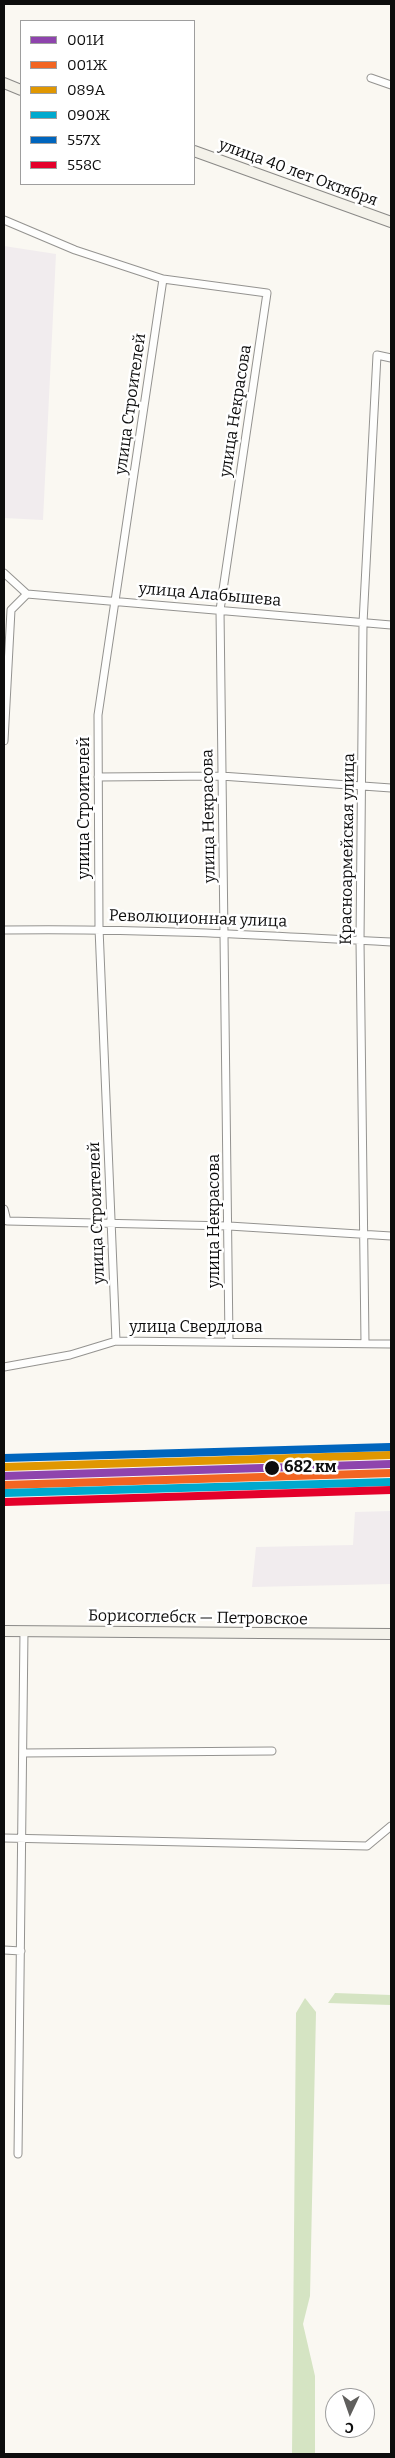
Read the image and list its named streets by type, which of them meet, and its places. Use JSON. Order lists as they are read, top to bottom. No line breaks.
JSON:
{"streets":{"street":["улица 40 лет Октября","улица Строителей","улица Некрасова","улица Алабышева","Красноармейская улица","Революционная улица","улица Свердлова","Борисоглебск — Петровское"]},"crossings":[["улица Строителей","улица Некрасова"],["улица Строителей","улица Алабышева"],["улица Строителей","Революционная улица"],["улица Строителей","улица Свердлова"],["улица Некрасова","улица Алабышева"],["улица Некрасова","Революционная улица"],["улица Некрасова","улица Свердлова"],["улица Алабышева","Красноармейская улица"],["Красноармейская улица","Революционная улица"],["Красноармейская улица","улица Свердлова"]],"places":["682 км"],"lines":["transit line 557Х","transit line 089А","transit line 001И","transit line 001Ж","transit line 090Ж","transit line 558С"],"legend":["001И","001Ж","089А","090Ж","557Х","558С"],"north":"bottom"}
